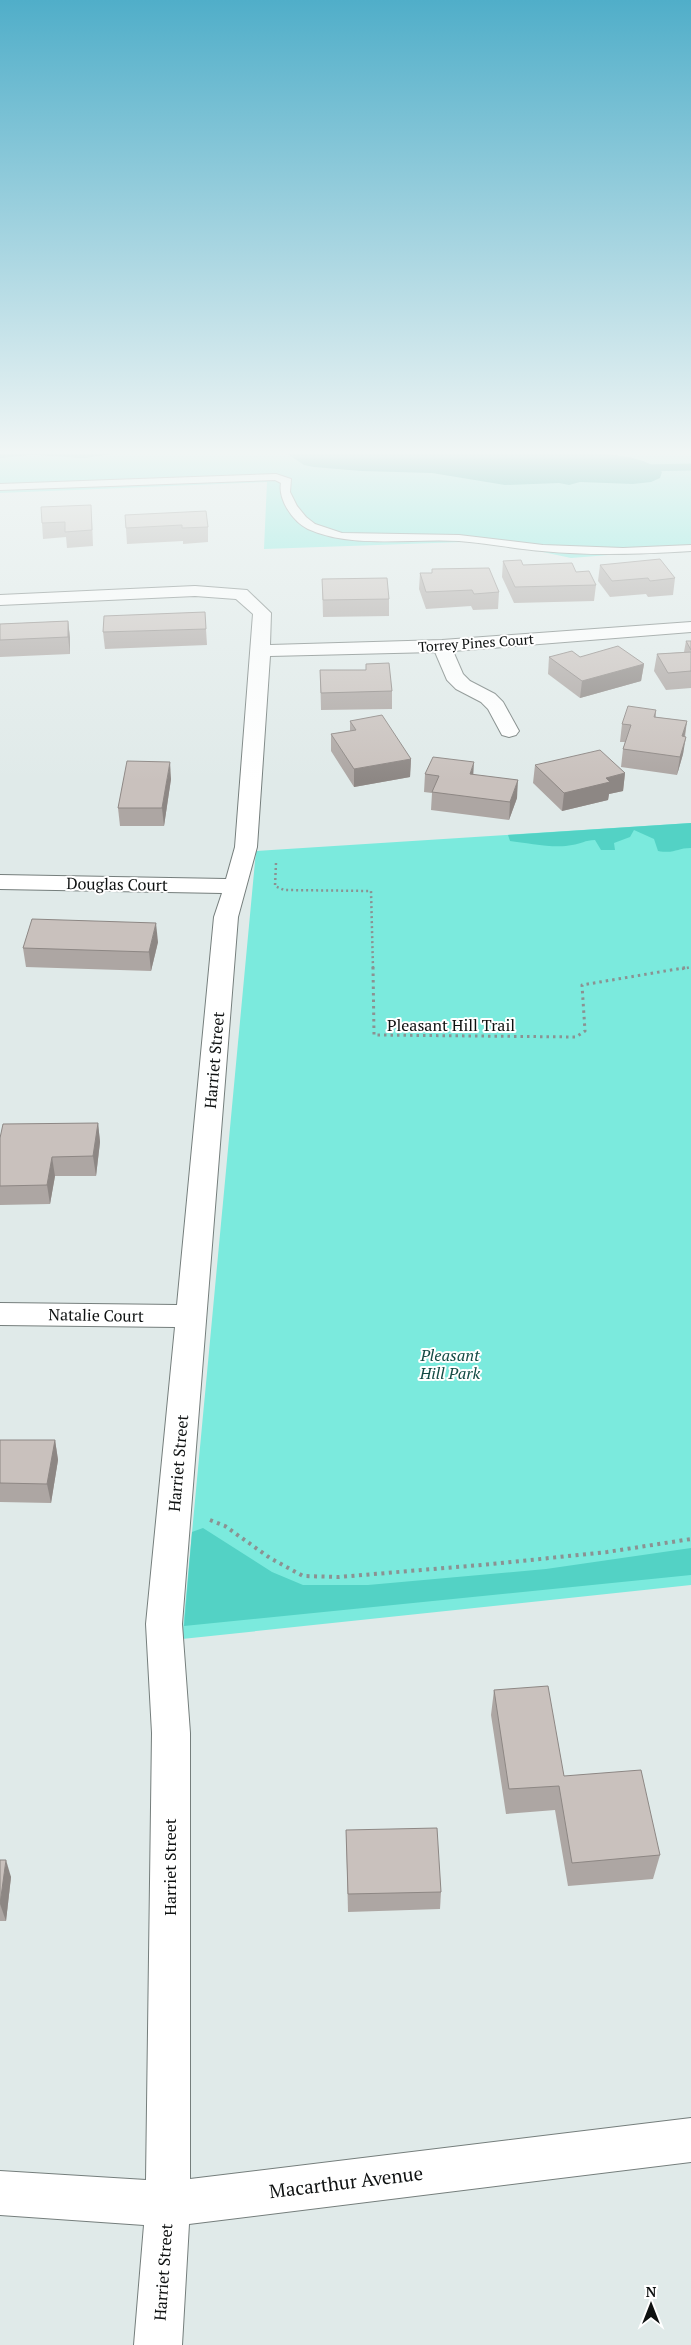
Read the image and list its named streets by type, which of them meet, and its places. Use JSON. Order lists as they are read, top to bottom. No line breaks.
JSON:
{"streets":{"street":["Torrey Pines Court","Douglas Court","Harriet Street","Natalie Court","Macarthur Avenue"],"path":["Pleasant Hill Trail"]},"crossings":[["Torrey Pines Court","Harriet Street"],["Douglas Court","Harriet Street"],["Harriet Street","Natalie Court"],["Harriet Street","Macarthur Avenue"]],"parks":["Pleasant Hill Park"],"north":"top"}
